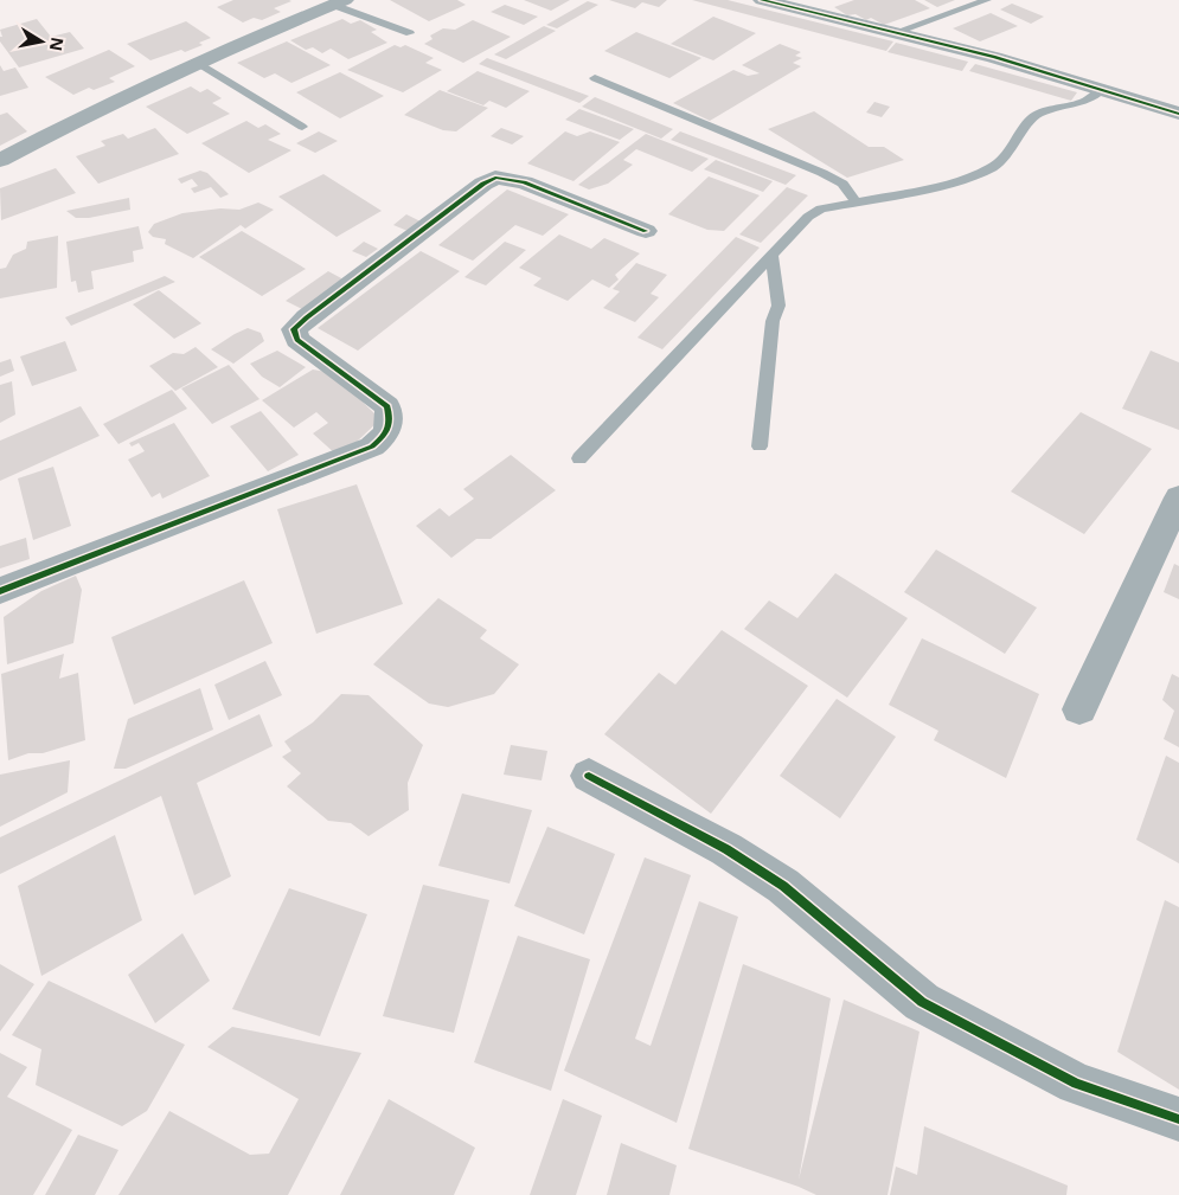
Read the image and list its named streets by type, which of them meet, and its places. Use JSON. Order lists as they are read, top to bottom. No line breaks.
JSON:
{"north":"right"}
